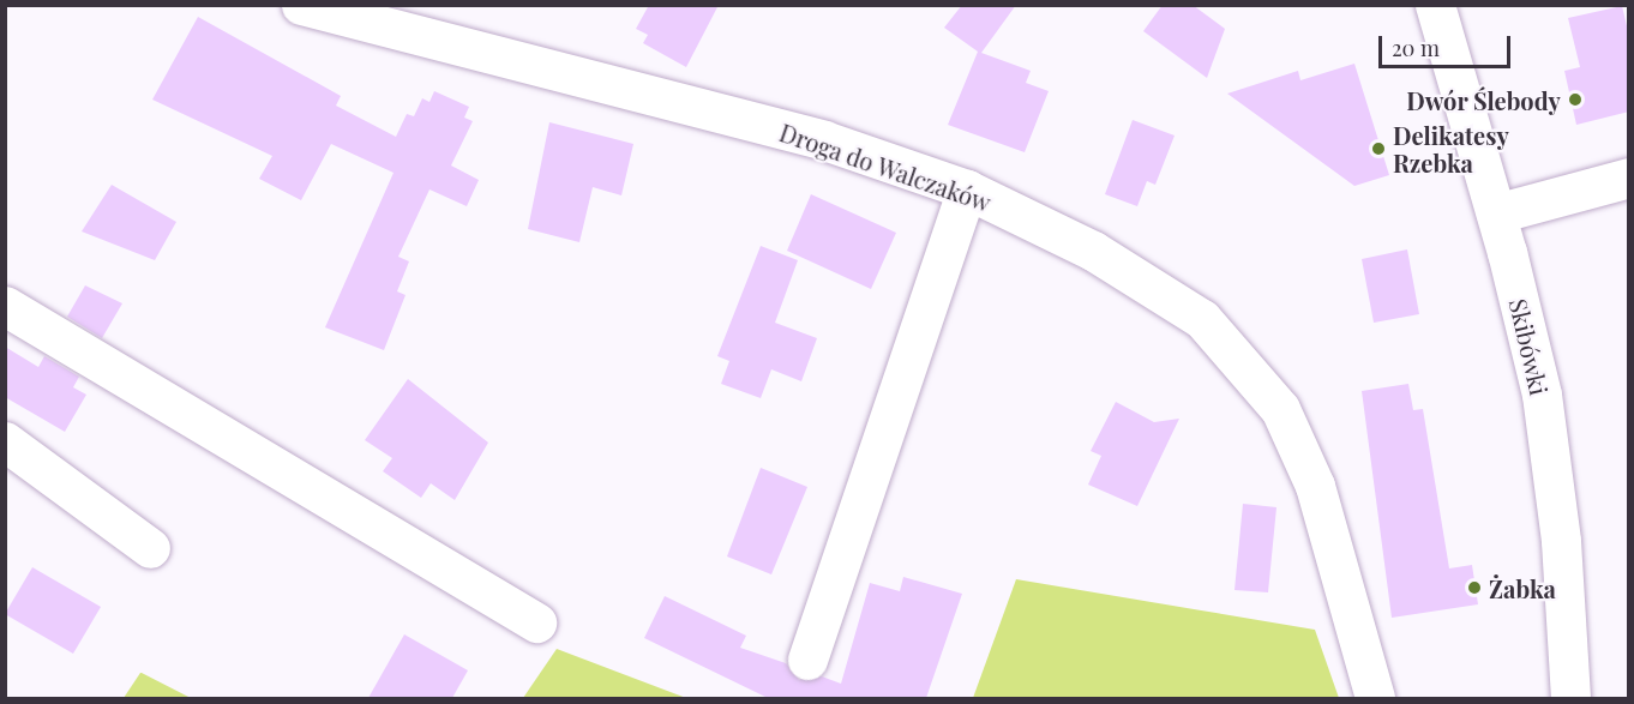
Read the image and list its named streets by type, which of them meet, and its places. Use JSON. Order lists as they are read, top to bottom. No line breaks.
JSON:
{"streets":{"street":["Droga do Walczaków","Skibówki"]},"places":["Dwór Ślebody","Delikatesy Rzebka","Żabka"],"scale_bar":"20 m"}
